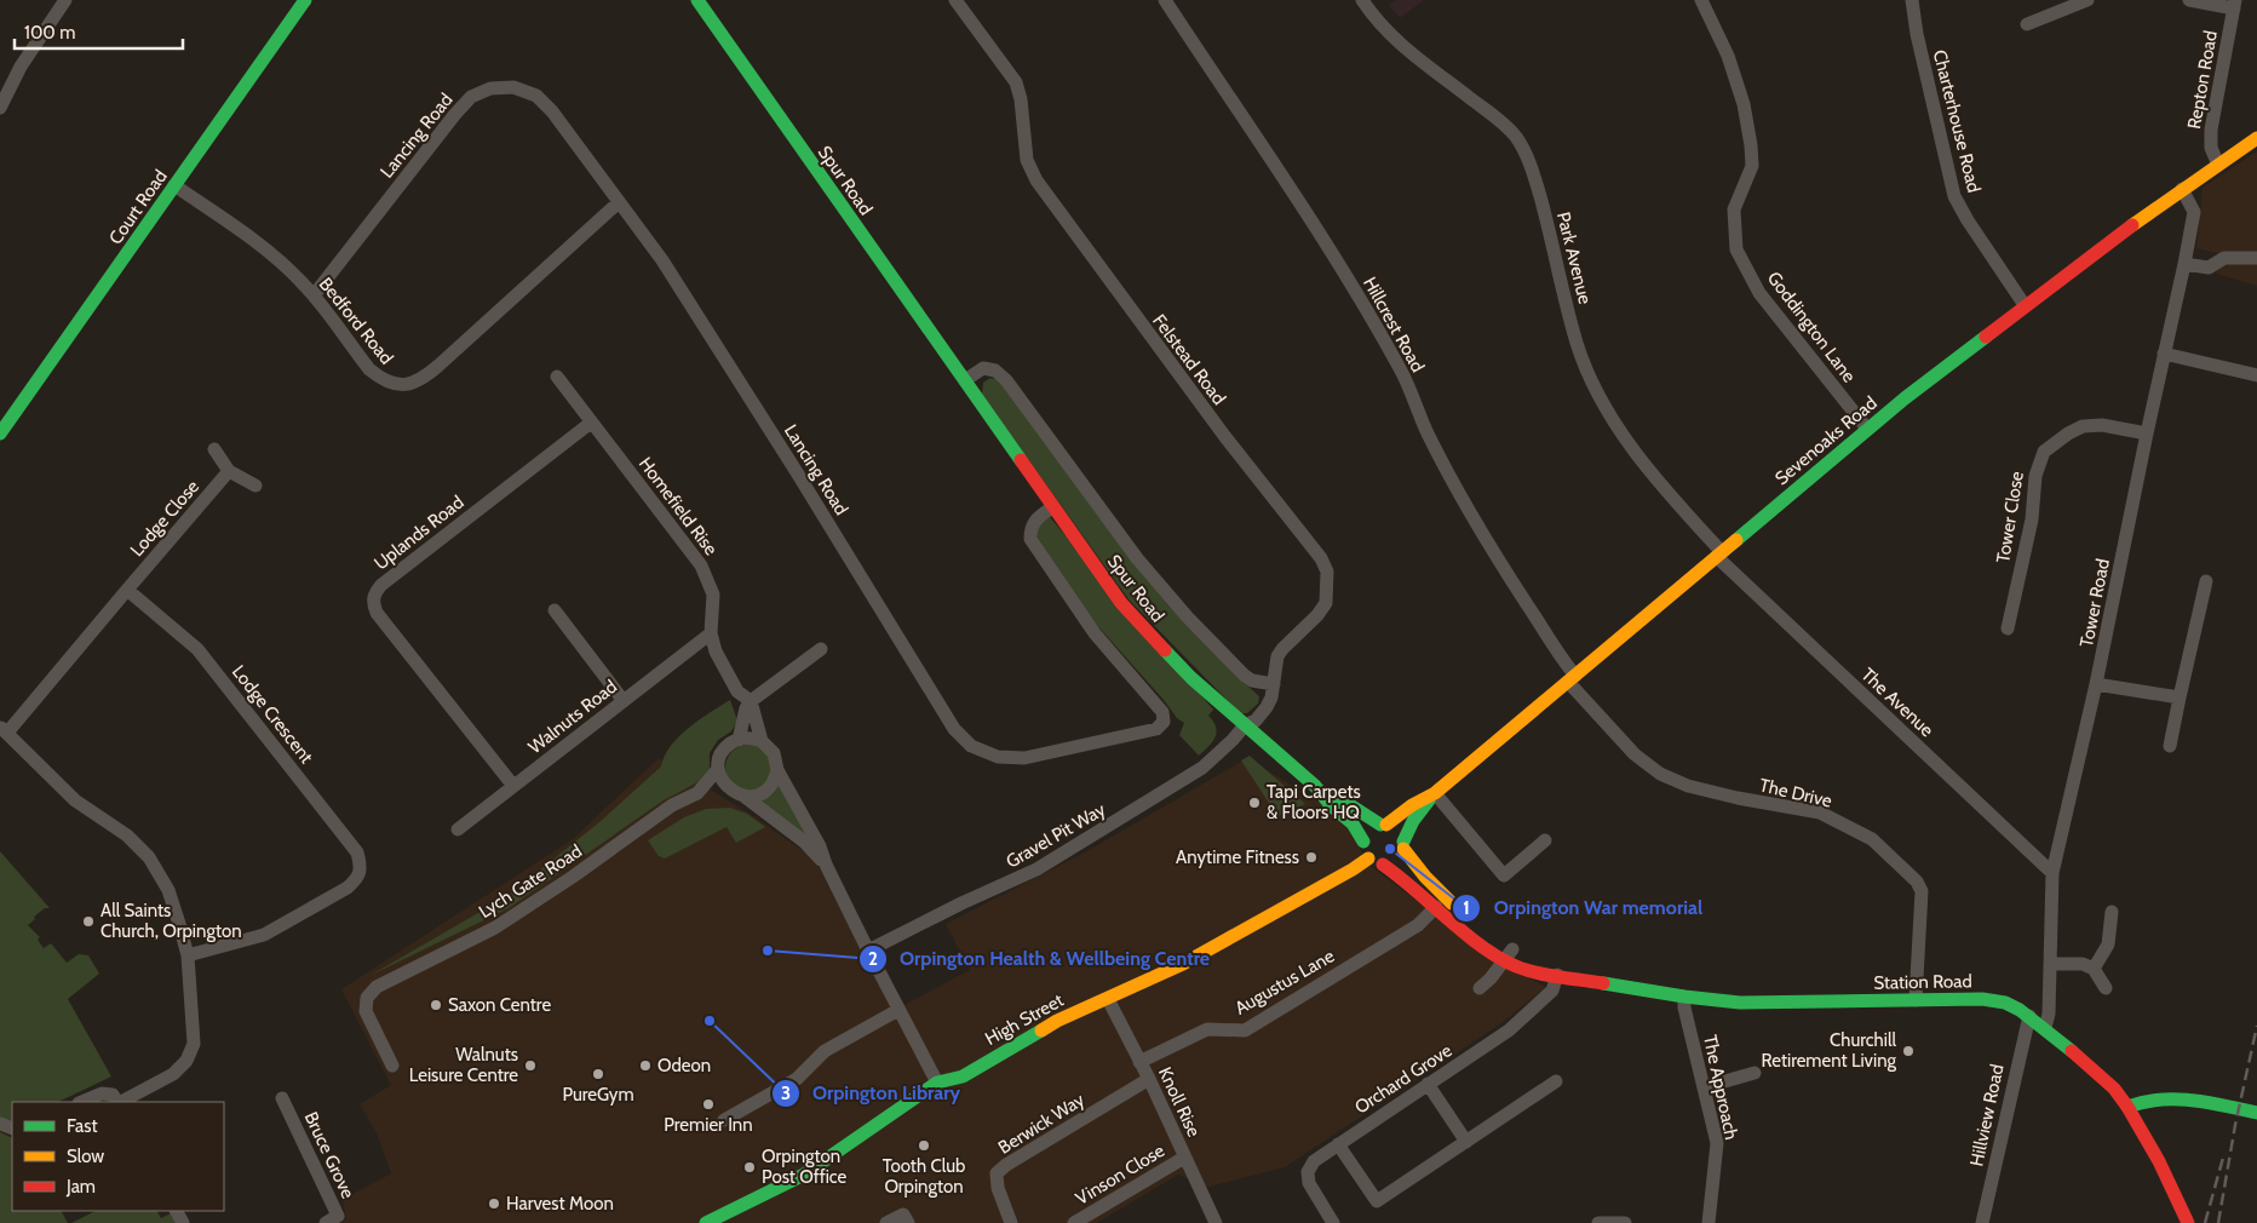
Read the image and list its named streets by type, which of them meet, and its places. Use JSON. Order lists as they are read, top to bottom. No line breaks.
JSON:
{"streets":{"main road":["Spur Road","Court Road","Sevenoaks Road","Station Road","High Street"],"street":["Repton Road","Charterhouse Road","Lancing Road","Park Avenue","Bedford Road","Hillcrest Road","Goddington Lane","Felstead Road","Homefield Rise","Tower Close","Lodge Close","Uplands Road","Tower Road","The Avenue","Lodge Crescent","Walnuts Road","The Drive","Gravel Pit Way","Lych Gate Road","Augustus Lane","Orchard Grove","The Approach","Knoll Rise","Hillview Road","Berwick Way","Bruce Grove","Vinson Close"]},"crossings":[["Repton Road","Sevenoaks Road"],["Charterhouse Road","Sevenoaks Road"],["Lancing Road","Spur Road"],["Lancing Road","Bedford Road"],["Spur Road","Felstead Road"],["Spur Road","Sevenoaks Road"],["Spur Road","Gravel Pit Way"],["Spur Road","Station Road"],["Spur Road","High Street"],["Court Road","Bedford Road"],["Park Avenue","Sevenoaks Road"],["Park Avenue","The Avenue"],["Hillcrest Road","Sevenoaks Road"],["Hillcrest Road","The Drive"],["Goddington Lane","Sevenoaks Road"],["Felstead Road","Gravel Pit Way"],["Sevenoaks Road","Tower Road"],["Sevenoaks Road","The Avenue"],["Sevenoaks Road","The Drive"],["Sevenoaks Road","Station Road"],["Sevenoaks Road","High Street"],["Homefield Rise","Uplands Road"],["Homefield Rise","Walnuts Road"],["Homefield Rise","Gravel Pit Way"],["Homefield Rise","Lych Gate Road"],["Homefield Rise","High Street"],["Tower Close","Tower Road"],["Lodge Close","Lodge Crescent"],["Uplands Road","Walnuts Road"],["Tower Road","The Avenue"],["Tower Road","Station Road"],["The Drive","Station Road"],["Augustus Lane","Station Road"],["Augustus Lane","Knoll Rise"],["Station Road","High Street"],["Station Road","Orchard Grove"],["Station Road","The Approach"],["Station Road","Hillview Road"],["High Street","Knoll Rise"],["Knoll Rise","Berwick Way"],["Knoll Rise","Vinson Close"]],"places":["Tapi Carpets & Floors HQ","Orpington War memorial","Anytime Fitness","All Saints Church, Orpington","Orpington Health & Wellbeing Centre","Saxon Centre","Orpington Library","Churchill Retirement Living","Walnuts Leisure Centre","Odeon","PureGym","Premier Inn","Tooth Club Orpington","Orpington Post Office","Harvest Moon"],"legend":["Fast","Slow","Jam"],"scale_bar":"100 m"}
